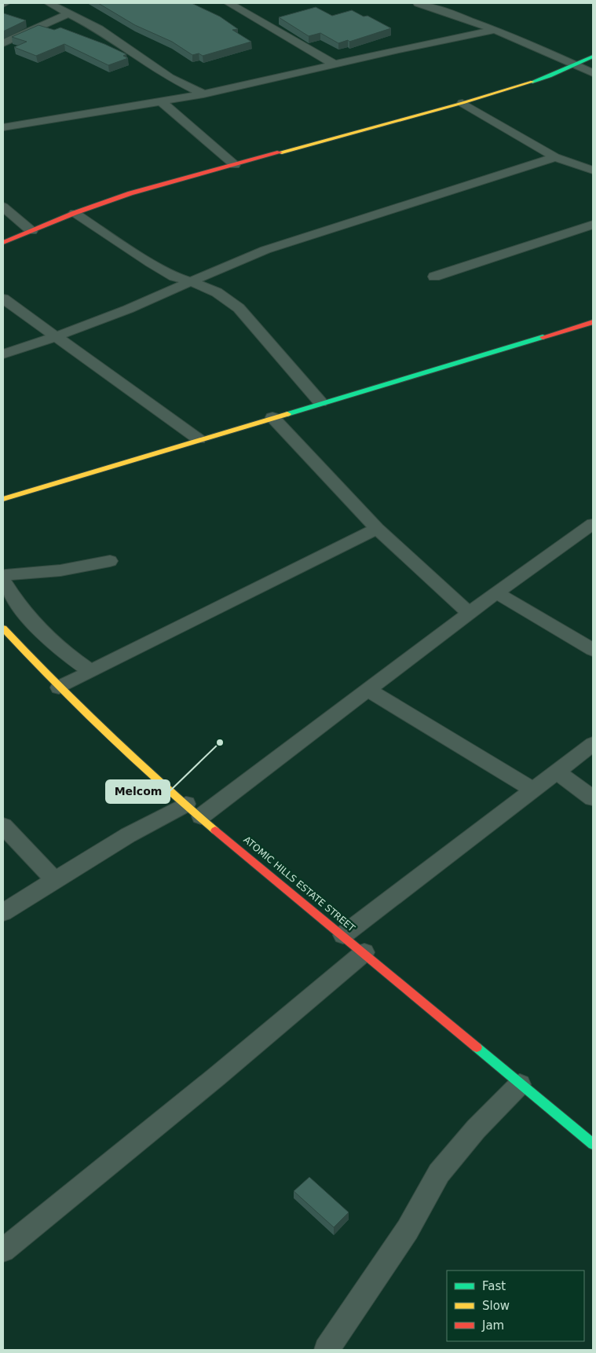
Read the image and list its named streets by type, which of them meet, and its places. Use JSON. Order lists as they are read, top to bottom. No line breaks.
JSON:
{"streets":{"street":["ATOMIC HILLS ESTATE STREET"]},"places":["Melcom"],"legend":["Fast","Slow","Jam"]}
